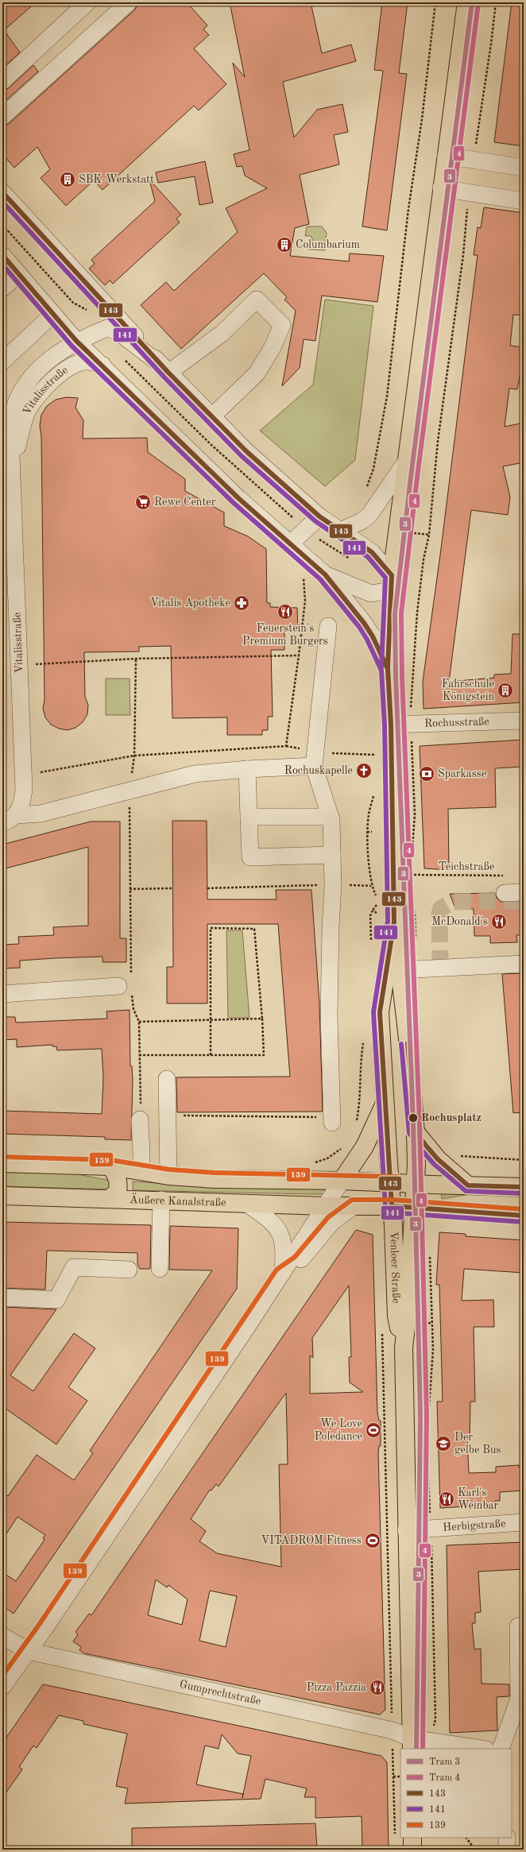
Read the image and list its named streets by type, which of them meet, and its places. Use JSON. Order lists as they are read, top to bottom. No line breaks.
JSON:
{"streets":{"main road":["Äußere Kanalstraße","Venloer Straße"],"street":["Vitalisstraße","Rochusstraße","Herbigstraße","Gumprechtstraße"],"path":["Teichstraße"]},"crossings":[["Rochusstraße","Venloer Straße"],["Äußere Kanalstraße","Venloer Straße"],["Venloer Straße","Herbigstraße"],["Venloer Straße","Gumprechtstraße"]],"places":{"building":["SBK-Werkstatt","Columbarium","Fahrschule Königstein"],"supermarket":["Rewe Center"],"pharmacy":["Vitalis Apotheke"],"restaurant":["Feuerstein's Premium Burgers","McDonald's","Karl's Weinbar","Pizza Pazzia"],"church":["Rochuskapelle"],"bank":["Sparkasse"],"other":["Rochusplatz"],"sports":["We Love Poledance","VITADROM Fitness"],"school or university":["Der gelbe Bus"]},"lines":["tram line 3","tram line 4","transit line 143","transit line 141","transit line 139"],"legend":["Tram 3","Tram 4","143","141","139"]}
